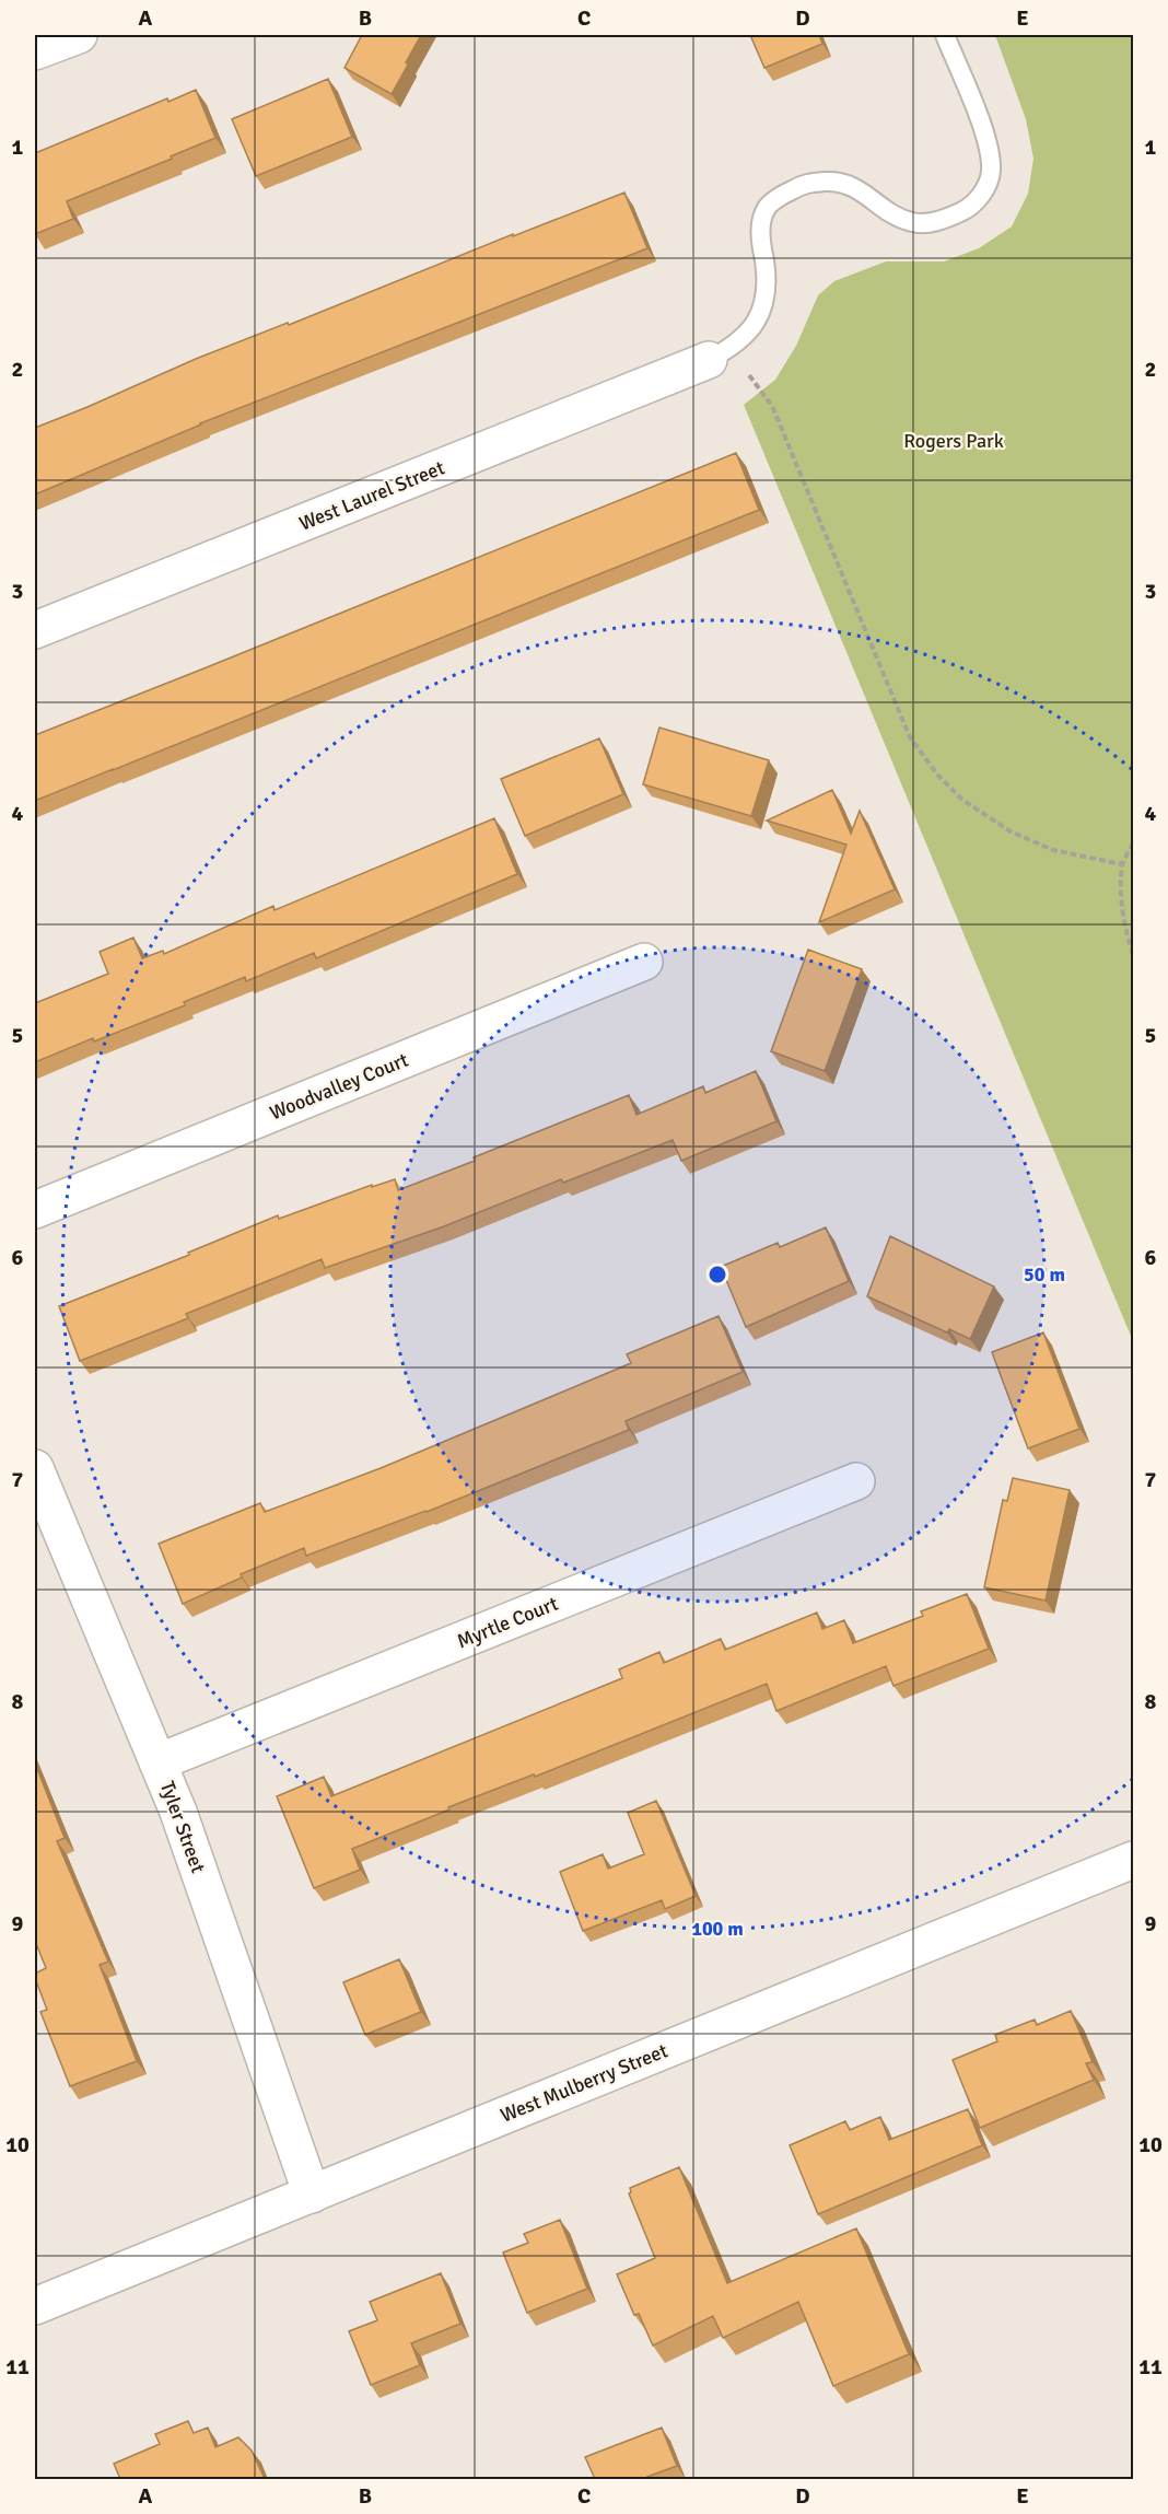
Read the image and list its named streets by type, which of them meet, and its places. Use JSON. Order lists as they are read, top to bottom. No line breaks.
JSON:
{"streets":{"street":["West Laurel Street","Woodvalley Court","Myrtle Court","Tyler Street","West Mulberry Street"]},"crossings":[["Myrtle Court","Tyler Street"],["Tyler Street","West Mulberry Street"]],"parks":["Rogers Park"],"grid":{"columns":["A","B","C","D","E"],"rows":["1","2","3","4","5","6","7","8","9","10","11"]},"rings":["50 m","100 m"]}
